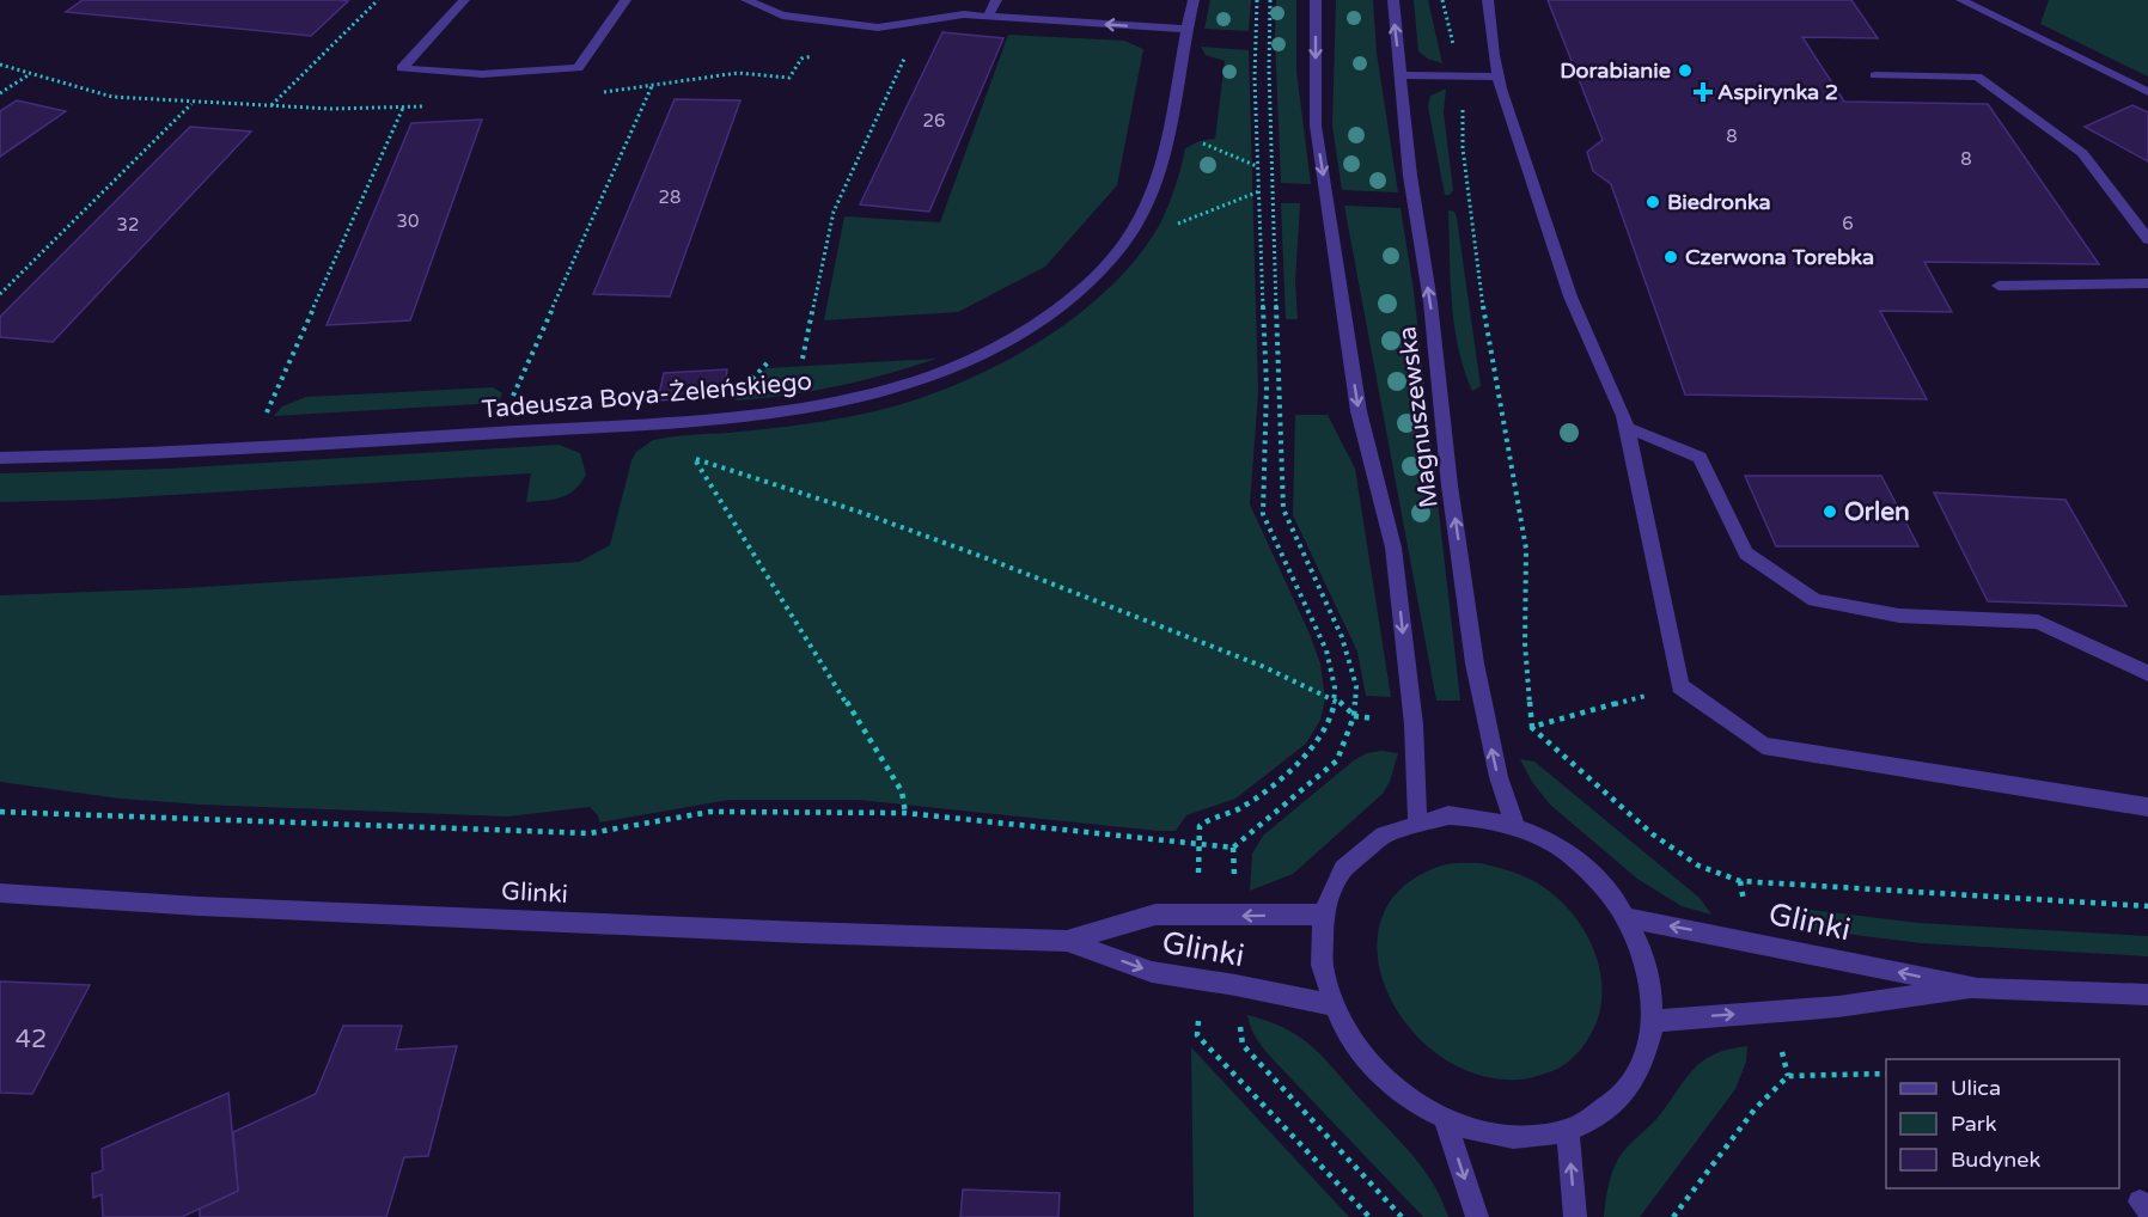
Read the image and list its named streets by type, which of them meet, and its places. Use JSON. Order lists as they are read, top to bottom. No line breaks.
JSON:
{"streets":{"street":["Tadeusza Boya-Żeleńskiego","Magnuszewska","Glinki"]},"places":{"other":["Dorabianie","Biedronka","Czerwona Torebka","Orlen"],"health":["Aspirynka 2"]},"house_numbers":["26","8","8","28","30","6","32","42"],"legend":["Ulica","Park","Budynek"]}
